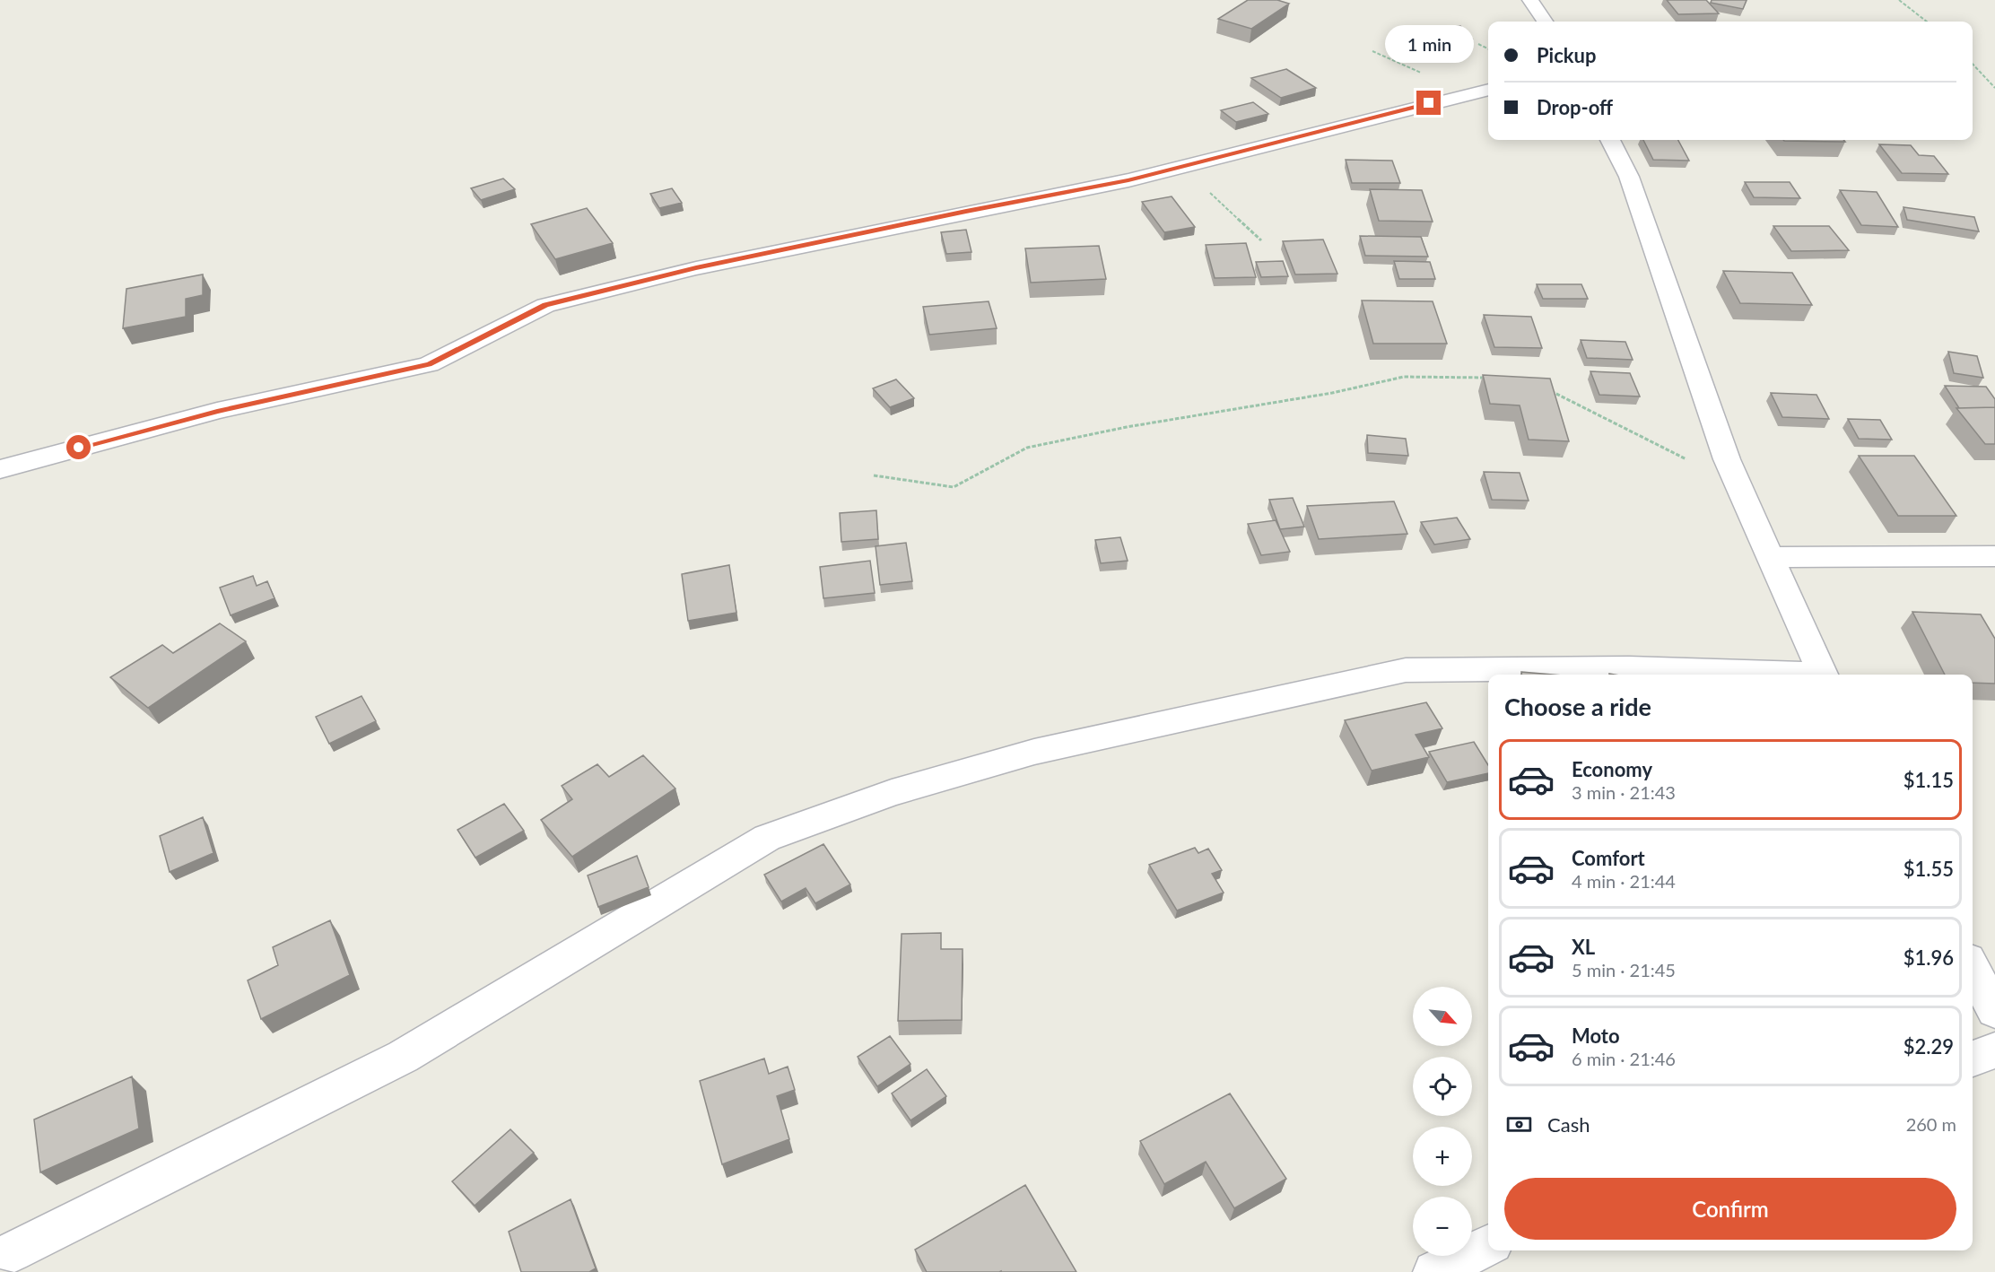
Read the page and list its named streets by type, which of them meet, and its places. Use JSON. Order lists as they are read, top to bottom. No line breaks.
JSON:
{"north":"bottom right","page":{"banner":["Pickup","Drop-off"],"bubble":"1 min","heading":"Choose a ride","list":[{"name":"Economy","note":"3 min · 21:43","value":"$1.15"},{"name":"Comfort","note":"4 min · 21:44","value":"$1.55"},{"name":"XL","note":"5 min · 21:45","value":"$1.96"},{"name":"Moto","note":"6 min · 21:46","value":"$2.29"}],"map_buttons":["+","−"],"pay":["Cash","260 m"],"buttons":"Confirm"}}
